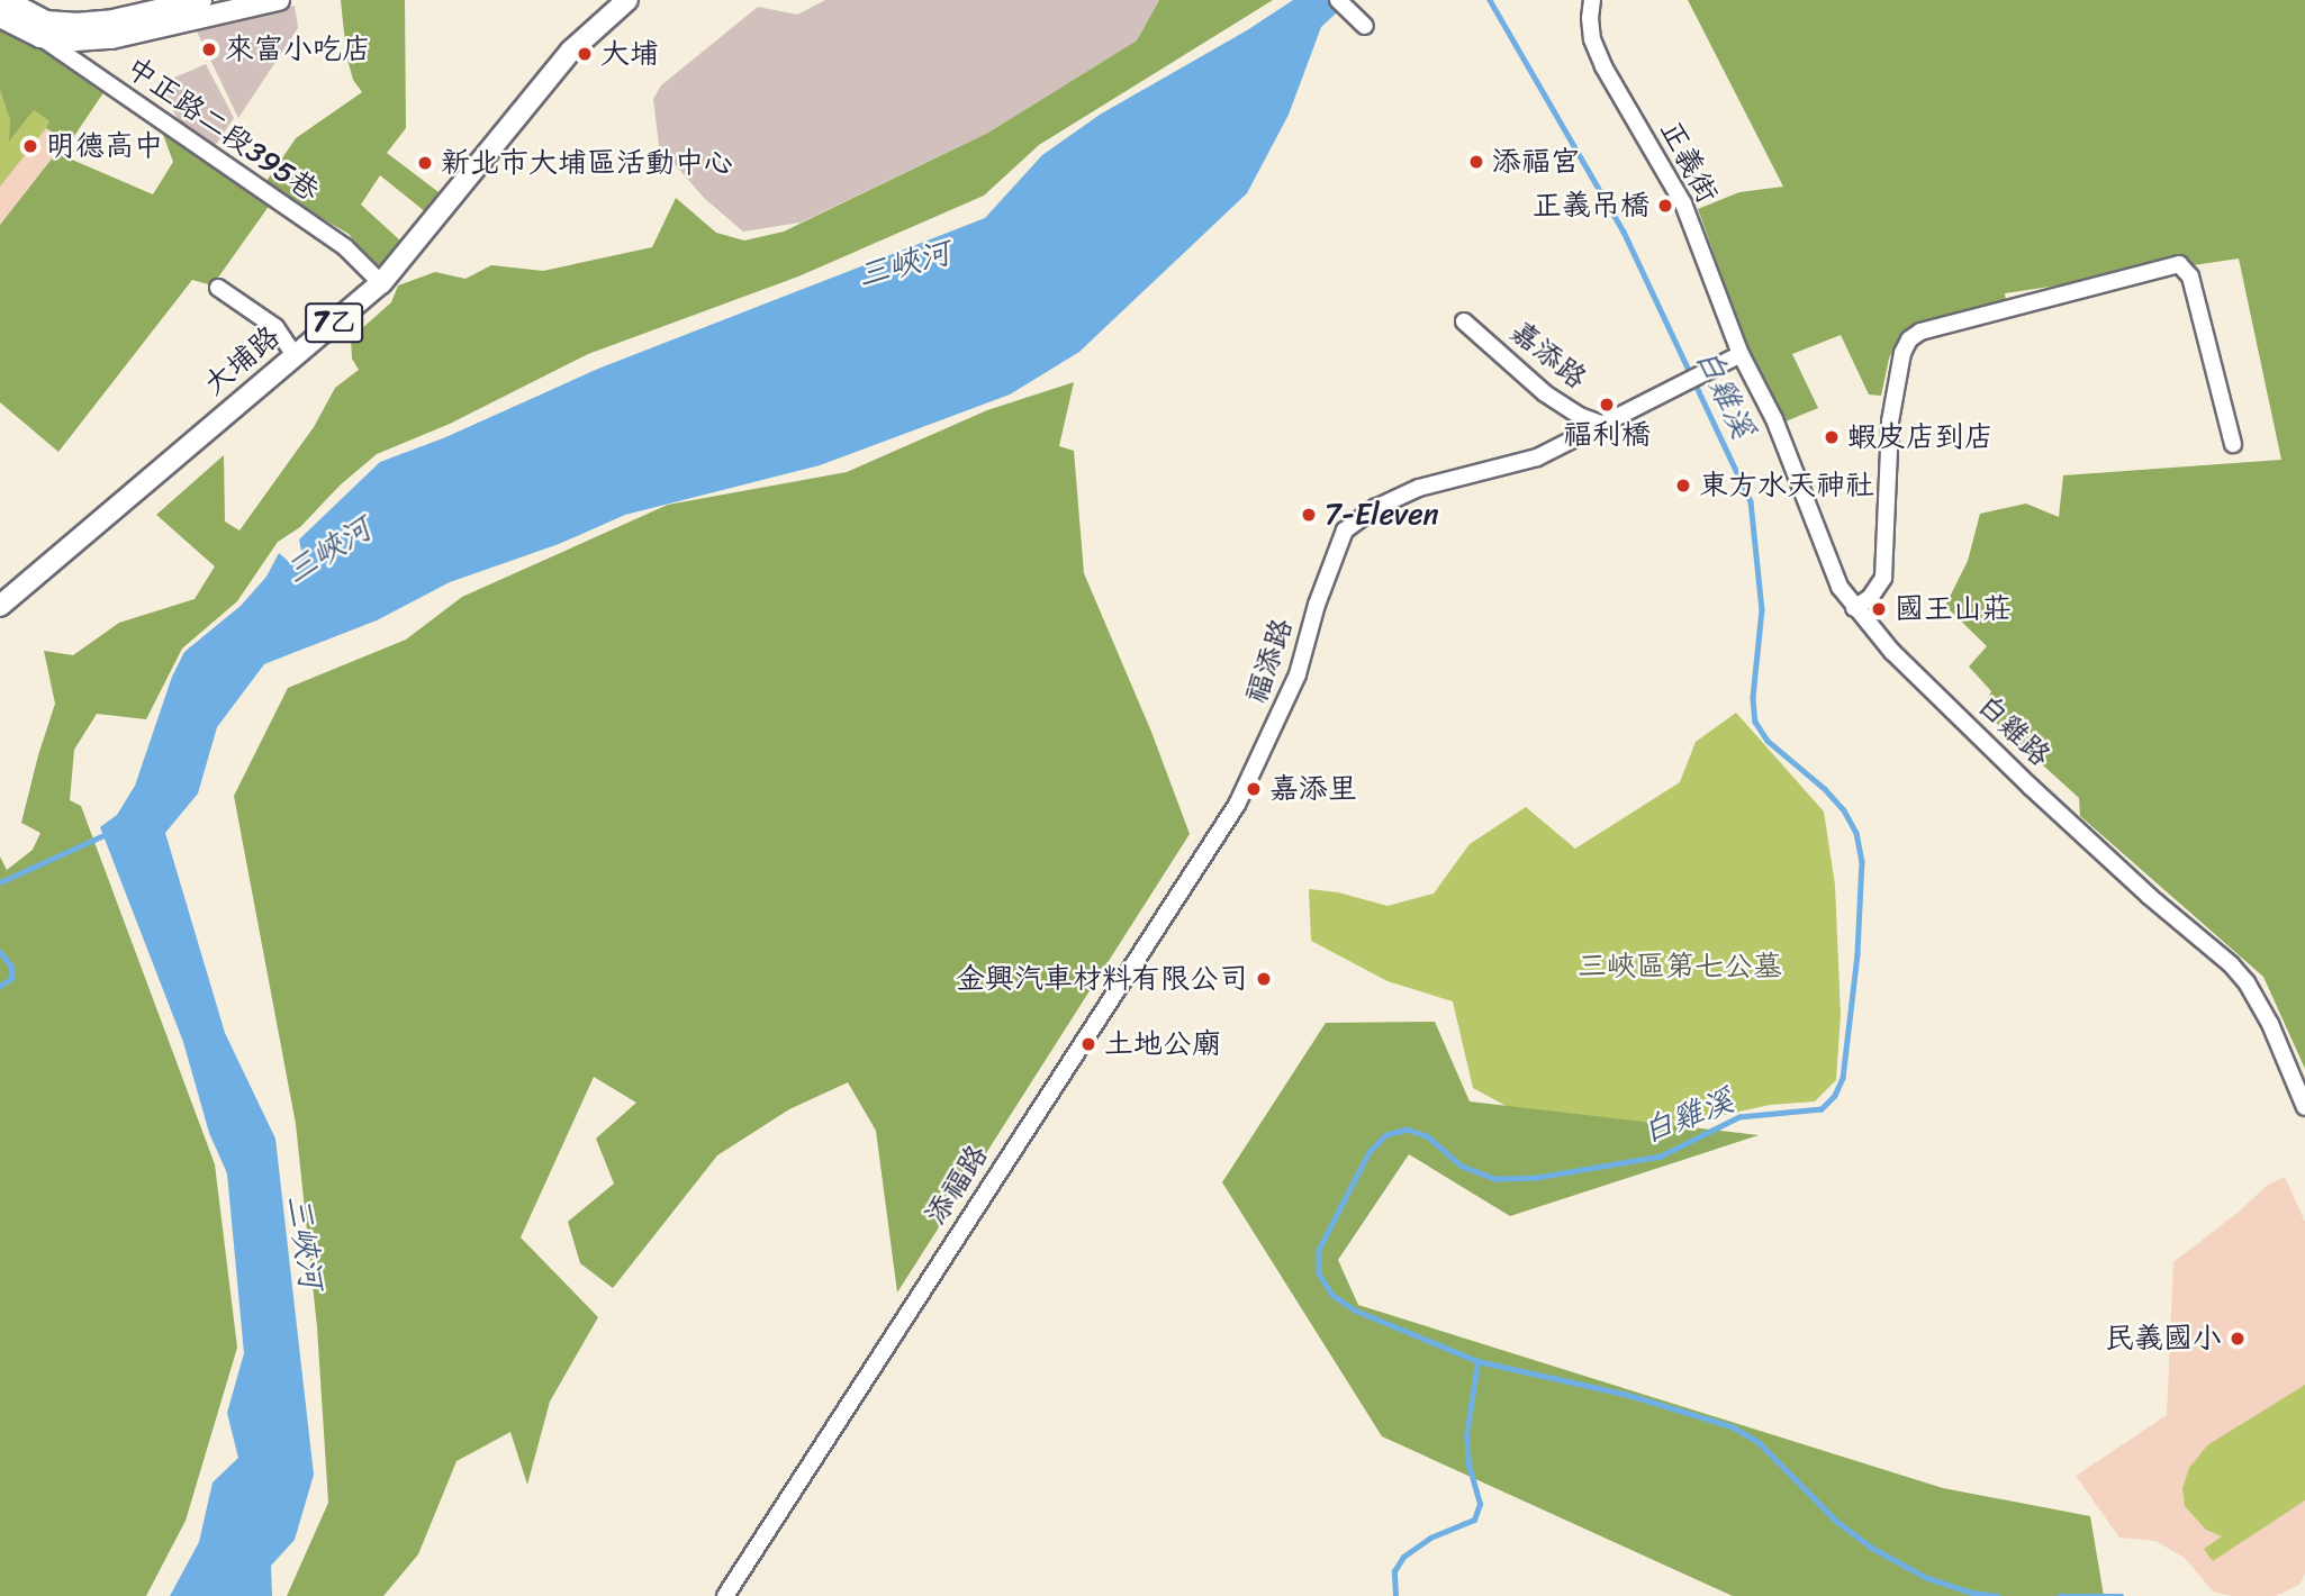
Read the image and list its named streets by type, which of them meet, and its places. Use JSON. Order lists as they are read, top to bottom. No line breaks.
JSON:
{"streets":{"main road":["7乙","大埔路"],"street":["中正路二段395巷","正義街","嘉添路","福添路","白雞路","添福路"]},"crossings":[["中正路二段395巷","大埔路"],["正義街","白雞路"],["嘉添路","福添路"],["福添路","添福路"]],"water":["三峽河","白雞溪"],"parks":["三峽區第七公墓"],"places":["來富小吃店","大埔","明德高中","添福宮","新北市大埔區活動中心","正義吊橋","福利橋","蝦皮店到店","東方水天神社","7-Eleven","國王山莊","嘉添里","金興汽車材料有限公司","土地公廟","民義國小"]}
